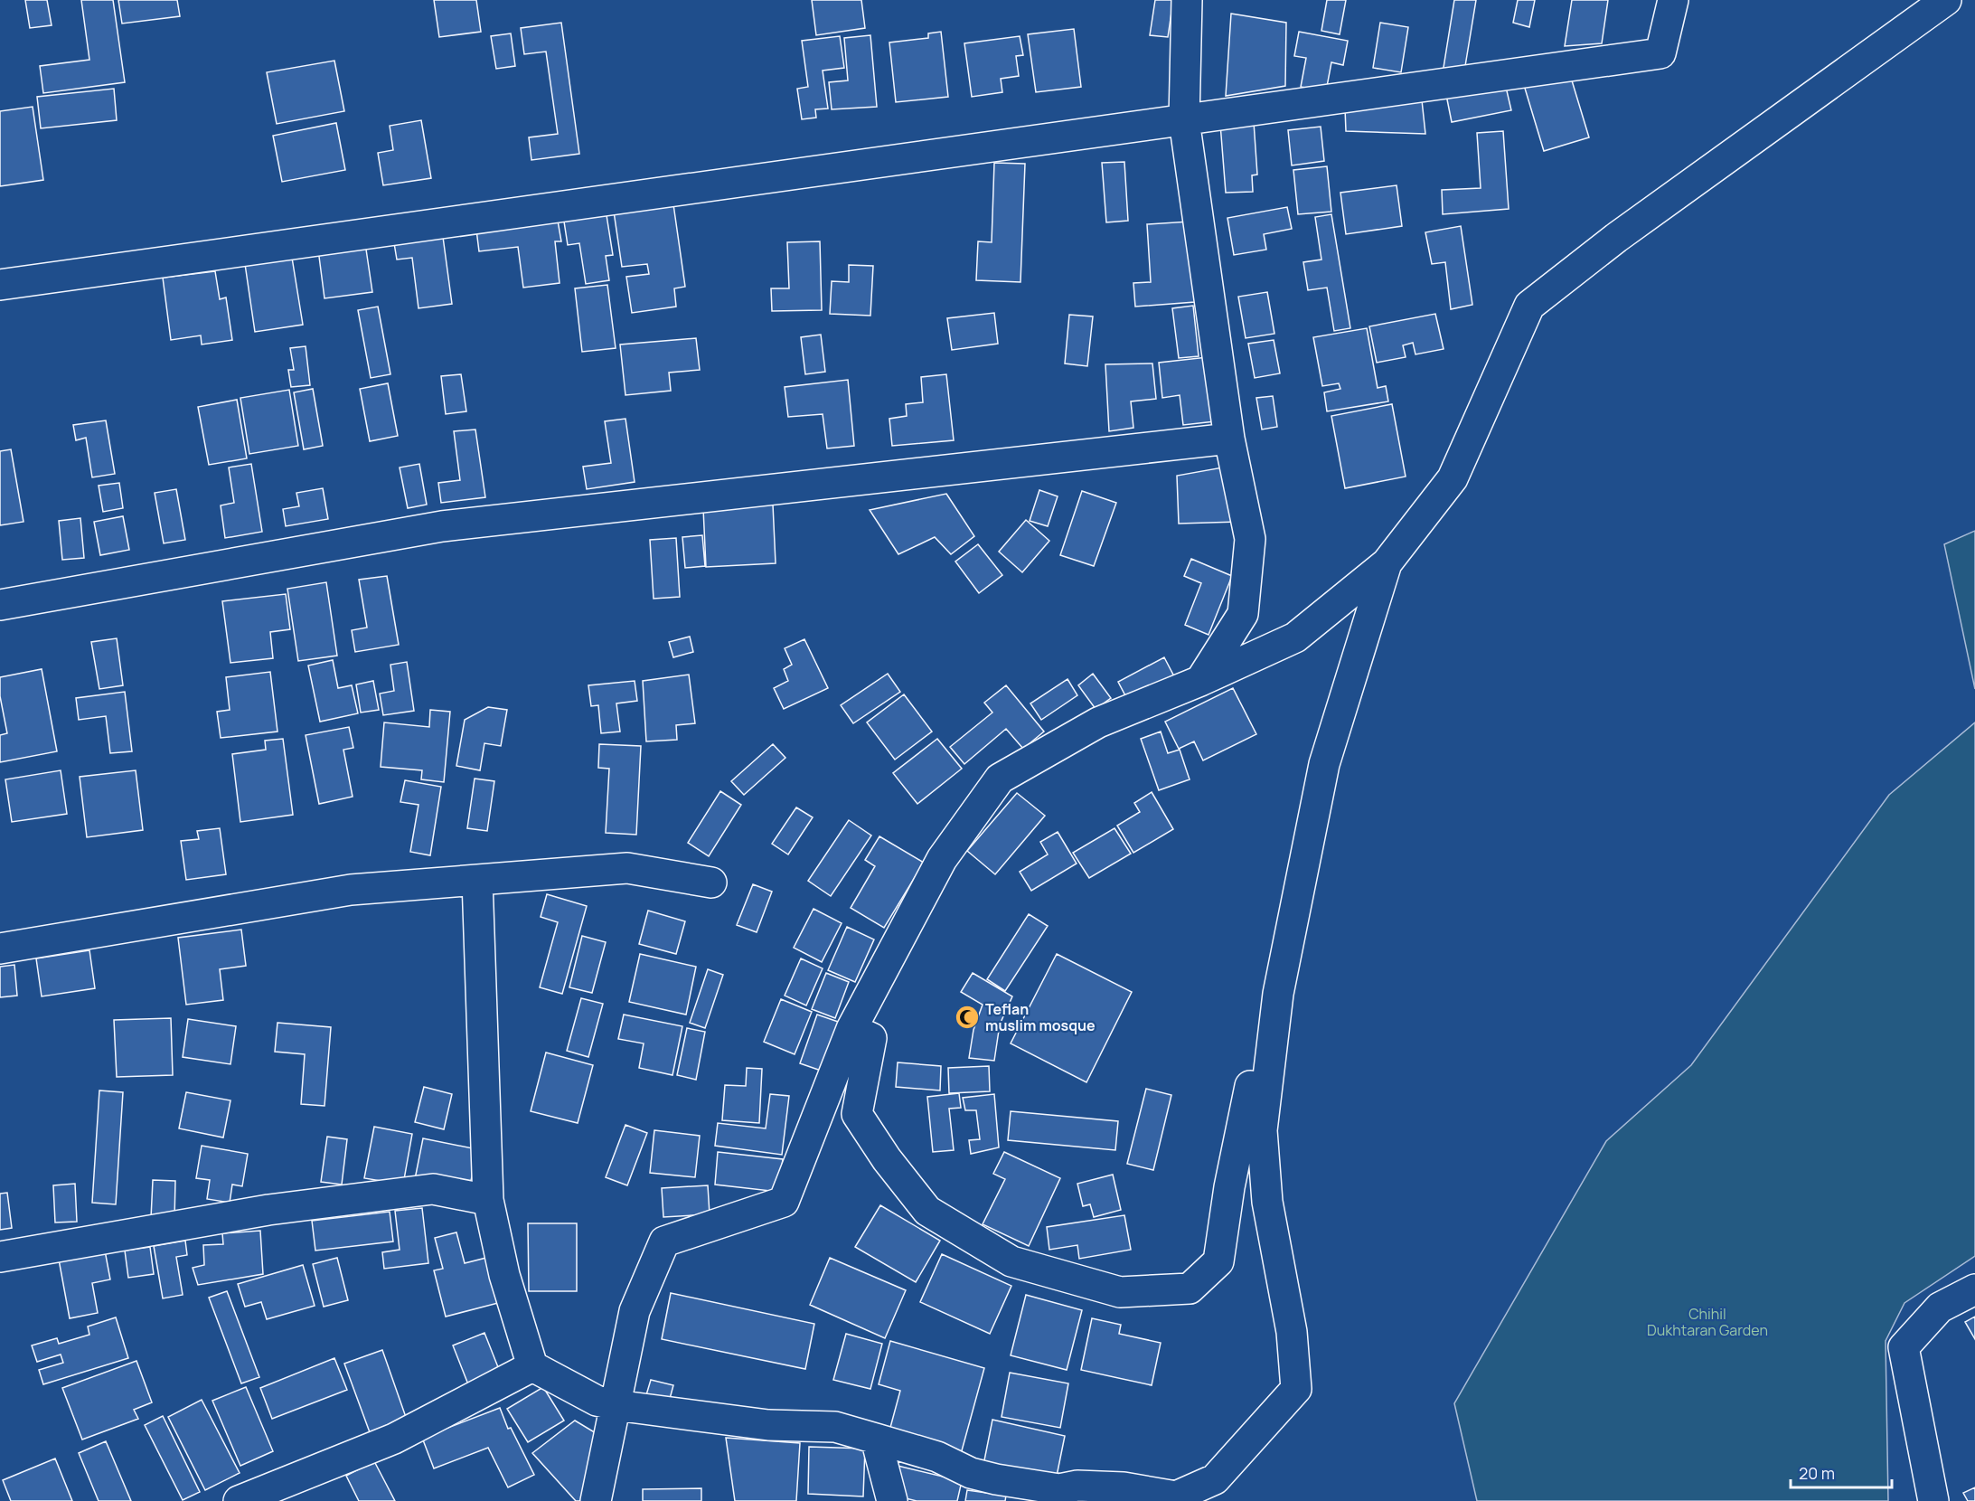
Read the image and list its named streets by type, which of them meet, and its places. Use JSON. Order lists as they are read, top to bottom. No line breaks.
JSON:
{"parks":["Chihil Dukhtaran Garden"],"places":{"mosque":["Teflan muslim mosque"]},"scale_bar":"20 m"}
